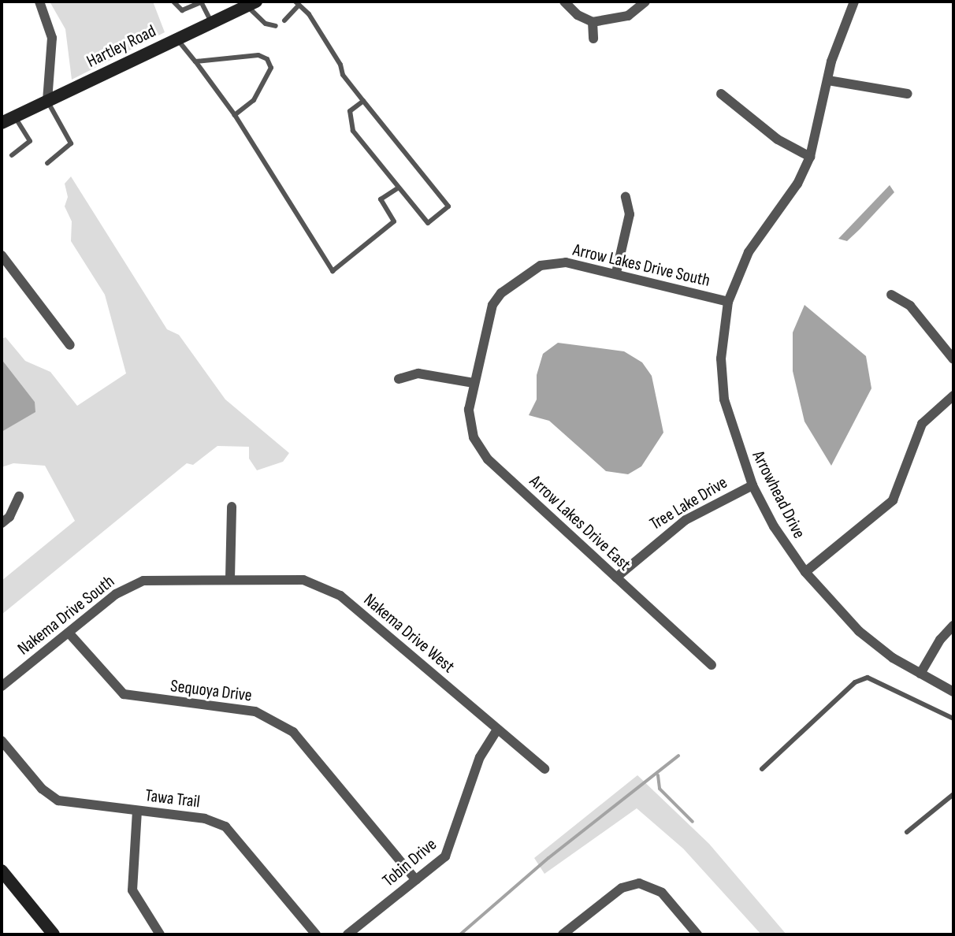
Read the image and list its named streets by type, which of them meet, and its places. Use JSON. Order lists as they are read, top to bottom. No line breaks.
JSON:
{"streets":{"street":["Hartley Road","Arrow Lakes Drive South","Arrowhead Drive","Tree Lake Drive","Arrow Lakes Drive East","Nakema Drive South","Nakema Drive West","Sequoya Drive","Tawa Trail","Tobin Drive"]},"crossings":[["Arrow Lakes Drive South","Arrowhead Drive"],["Arrow Lakes Drive South","Arrow Lakes Drive East"],["Arrowhead Drive","Tree Lake Drive"],["Tree Lake Drive","Arrow Lakes Drive East"],["Nakema Drive South","Nakema Drive West"],["Nakema Drive South","Sequoya Drive"],["Nakema Drive West","Tobin Drive"],["Sequoya Drive","Tobin Drive"]]}
